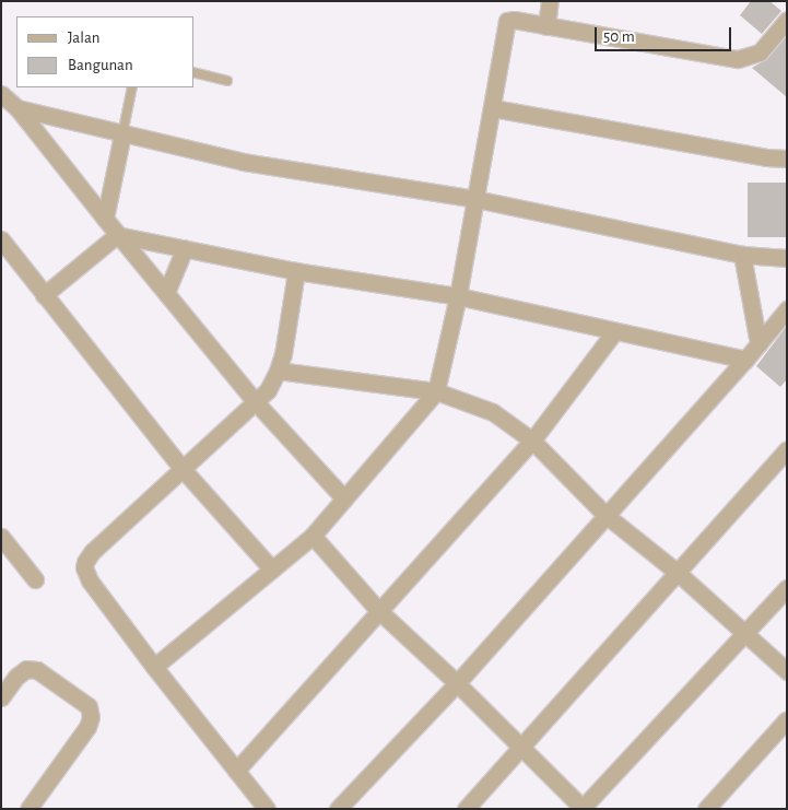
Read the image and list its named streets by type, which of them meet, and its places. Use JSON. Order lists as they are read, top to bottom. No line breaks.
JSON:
{"legend":["Jalan","Bangunan"],"scale_bar":"50 m"}
